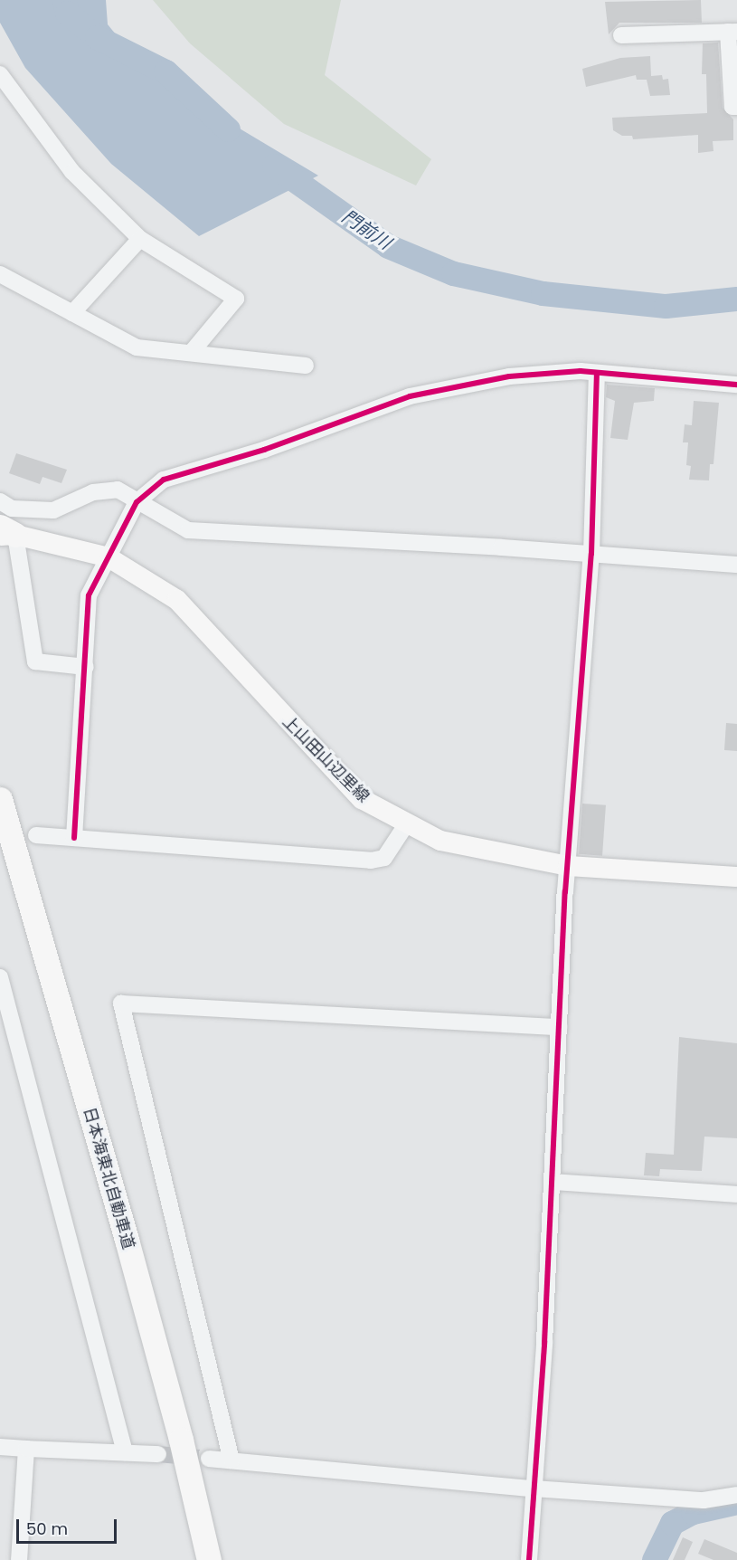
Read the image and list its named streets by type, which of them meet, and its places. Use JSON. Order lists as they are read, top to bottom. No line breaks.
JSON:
{"streets":{"highway":["日本海東北自動車道"],"main road":["上山田山辺里線"]},"water":["門前川"],"scale_bar":"50 m"}
